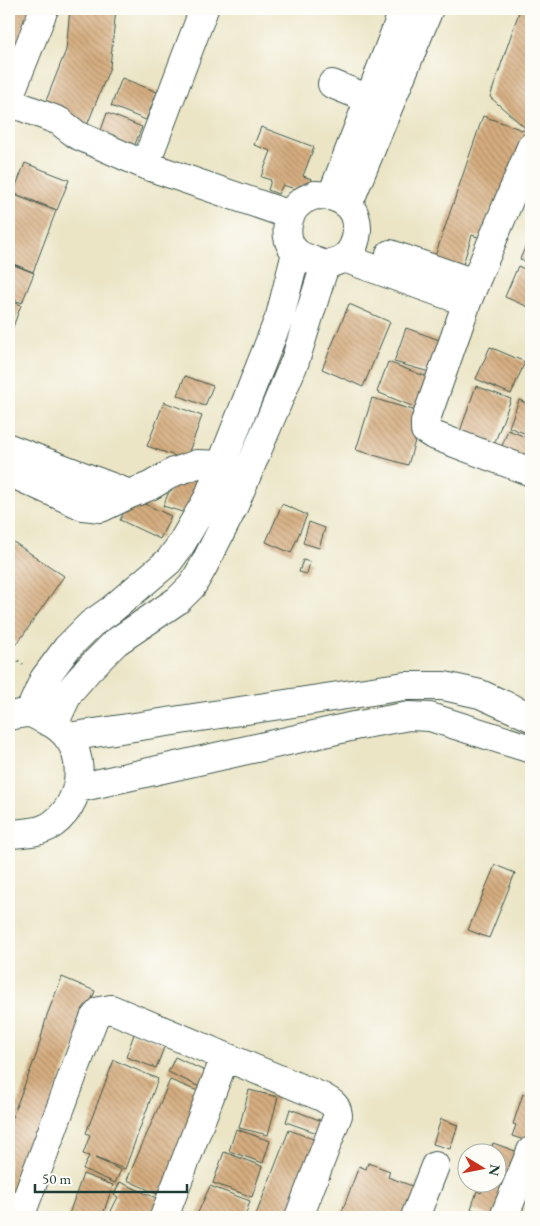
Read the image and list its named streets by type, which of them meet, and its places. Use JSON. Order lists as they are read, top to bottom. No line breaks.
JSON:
{"scale_bar":"50 m","north":"right"}
